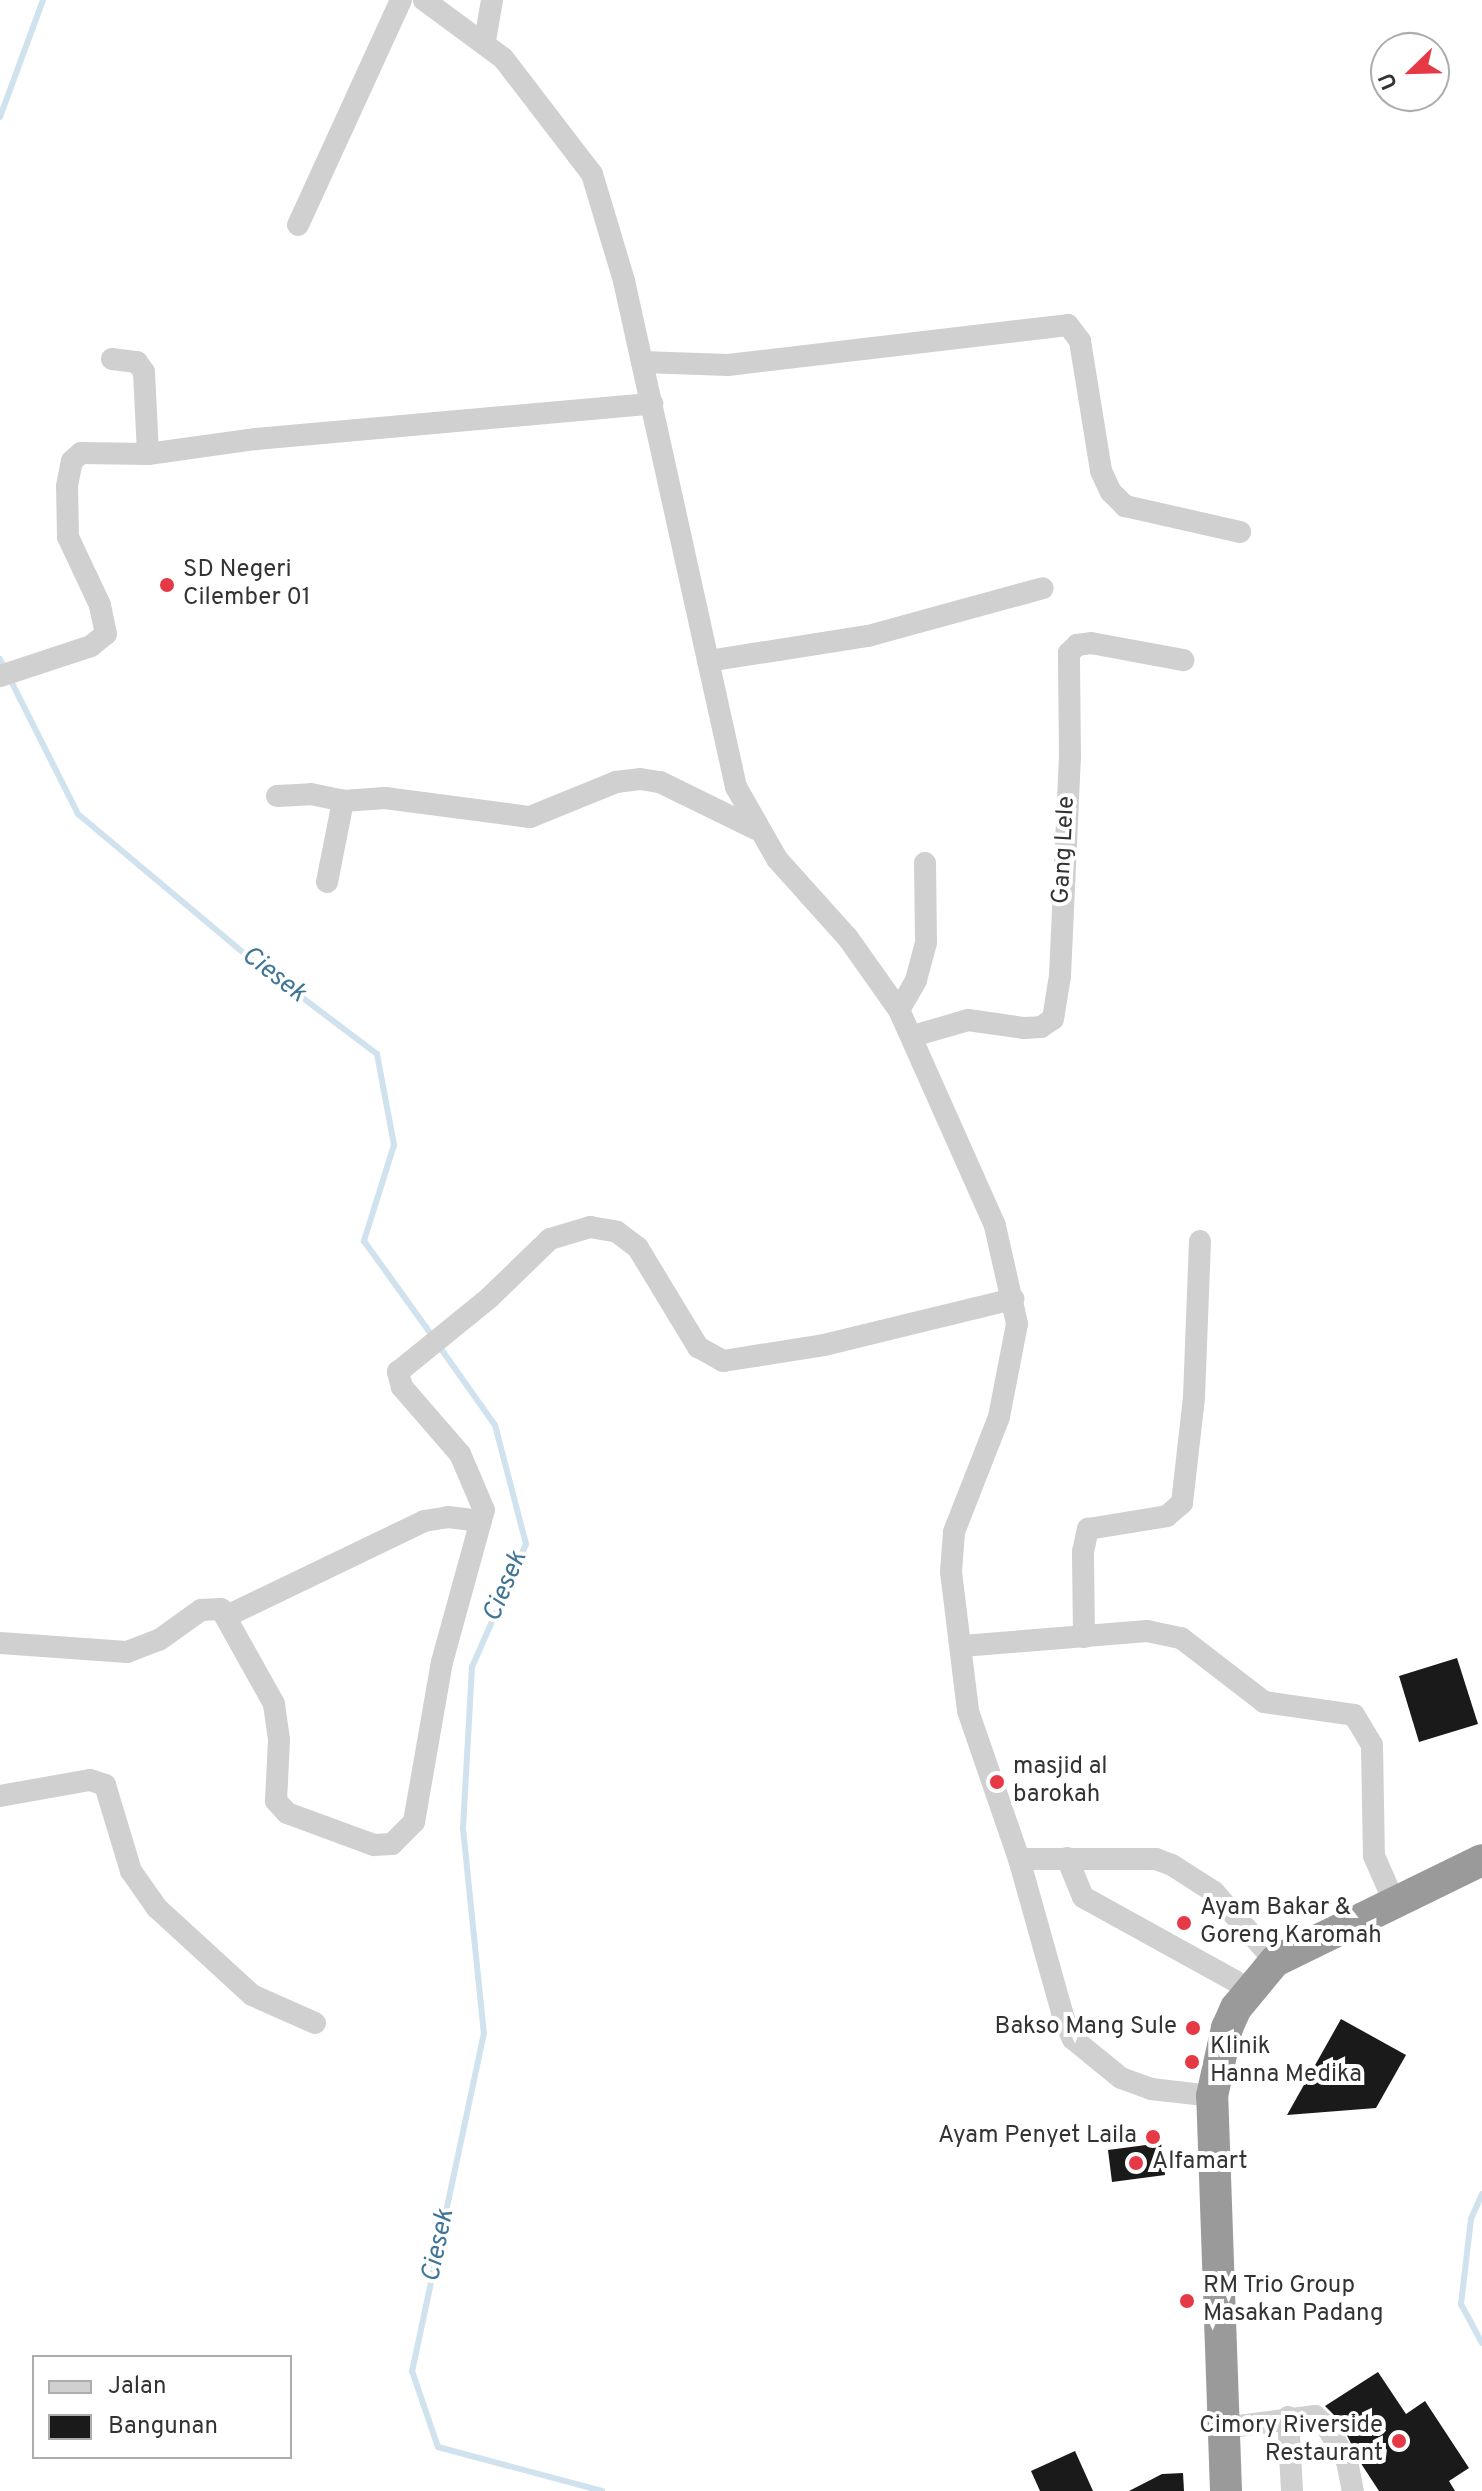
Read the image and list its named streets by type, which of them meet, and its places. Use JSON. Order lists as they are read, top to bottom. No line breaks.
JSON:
{"streets":{"street":["Gang Lele"]},"water":["Ciesek"],"places":["SD Negeri Cilember 01","masjid al barokah","Ayam Bakar & Goreng Karomah","Bakso Mang Sule","Klinik Hanna Medika","Ayam Penyet Laila","Alfamart","RM Trio Group Masakan Padang","Cimory Riverside Restaurant"],"legend":["Jalan","Bangunan"],"north":"bottom left"}
